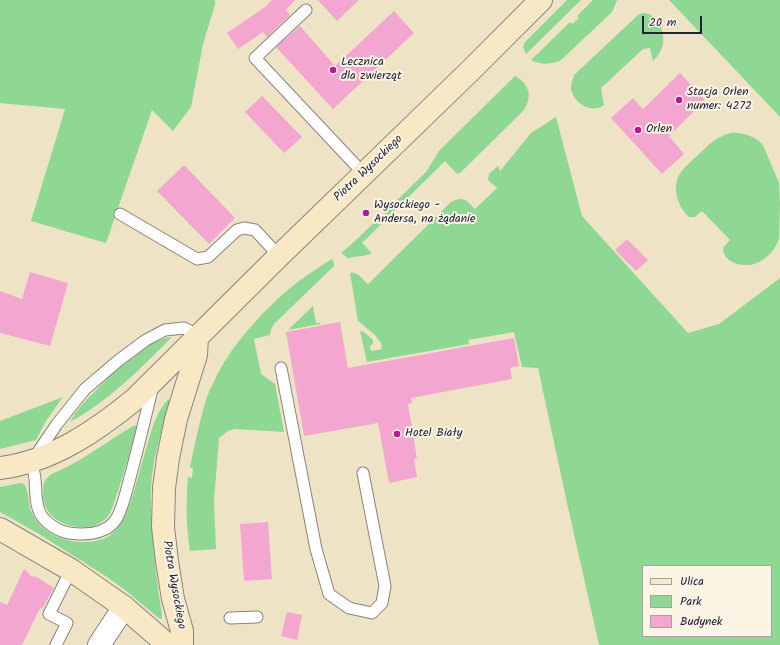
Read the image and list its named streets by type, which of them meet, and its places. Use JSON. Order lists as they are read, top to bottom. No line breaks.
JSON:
{"streets":{"street":["Piotra Wysockiego"]},"places":["Lecznica dla zwierząt","Stacja Orlen numer: 4272","Orlen","Wysockiego - Andersa, na żądanie","Hotel Biały"],"legend":["Ulica","Park","Budynek"],"scale_bar":"20 m"}
